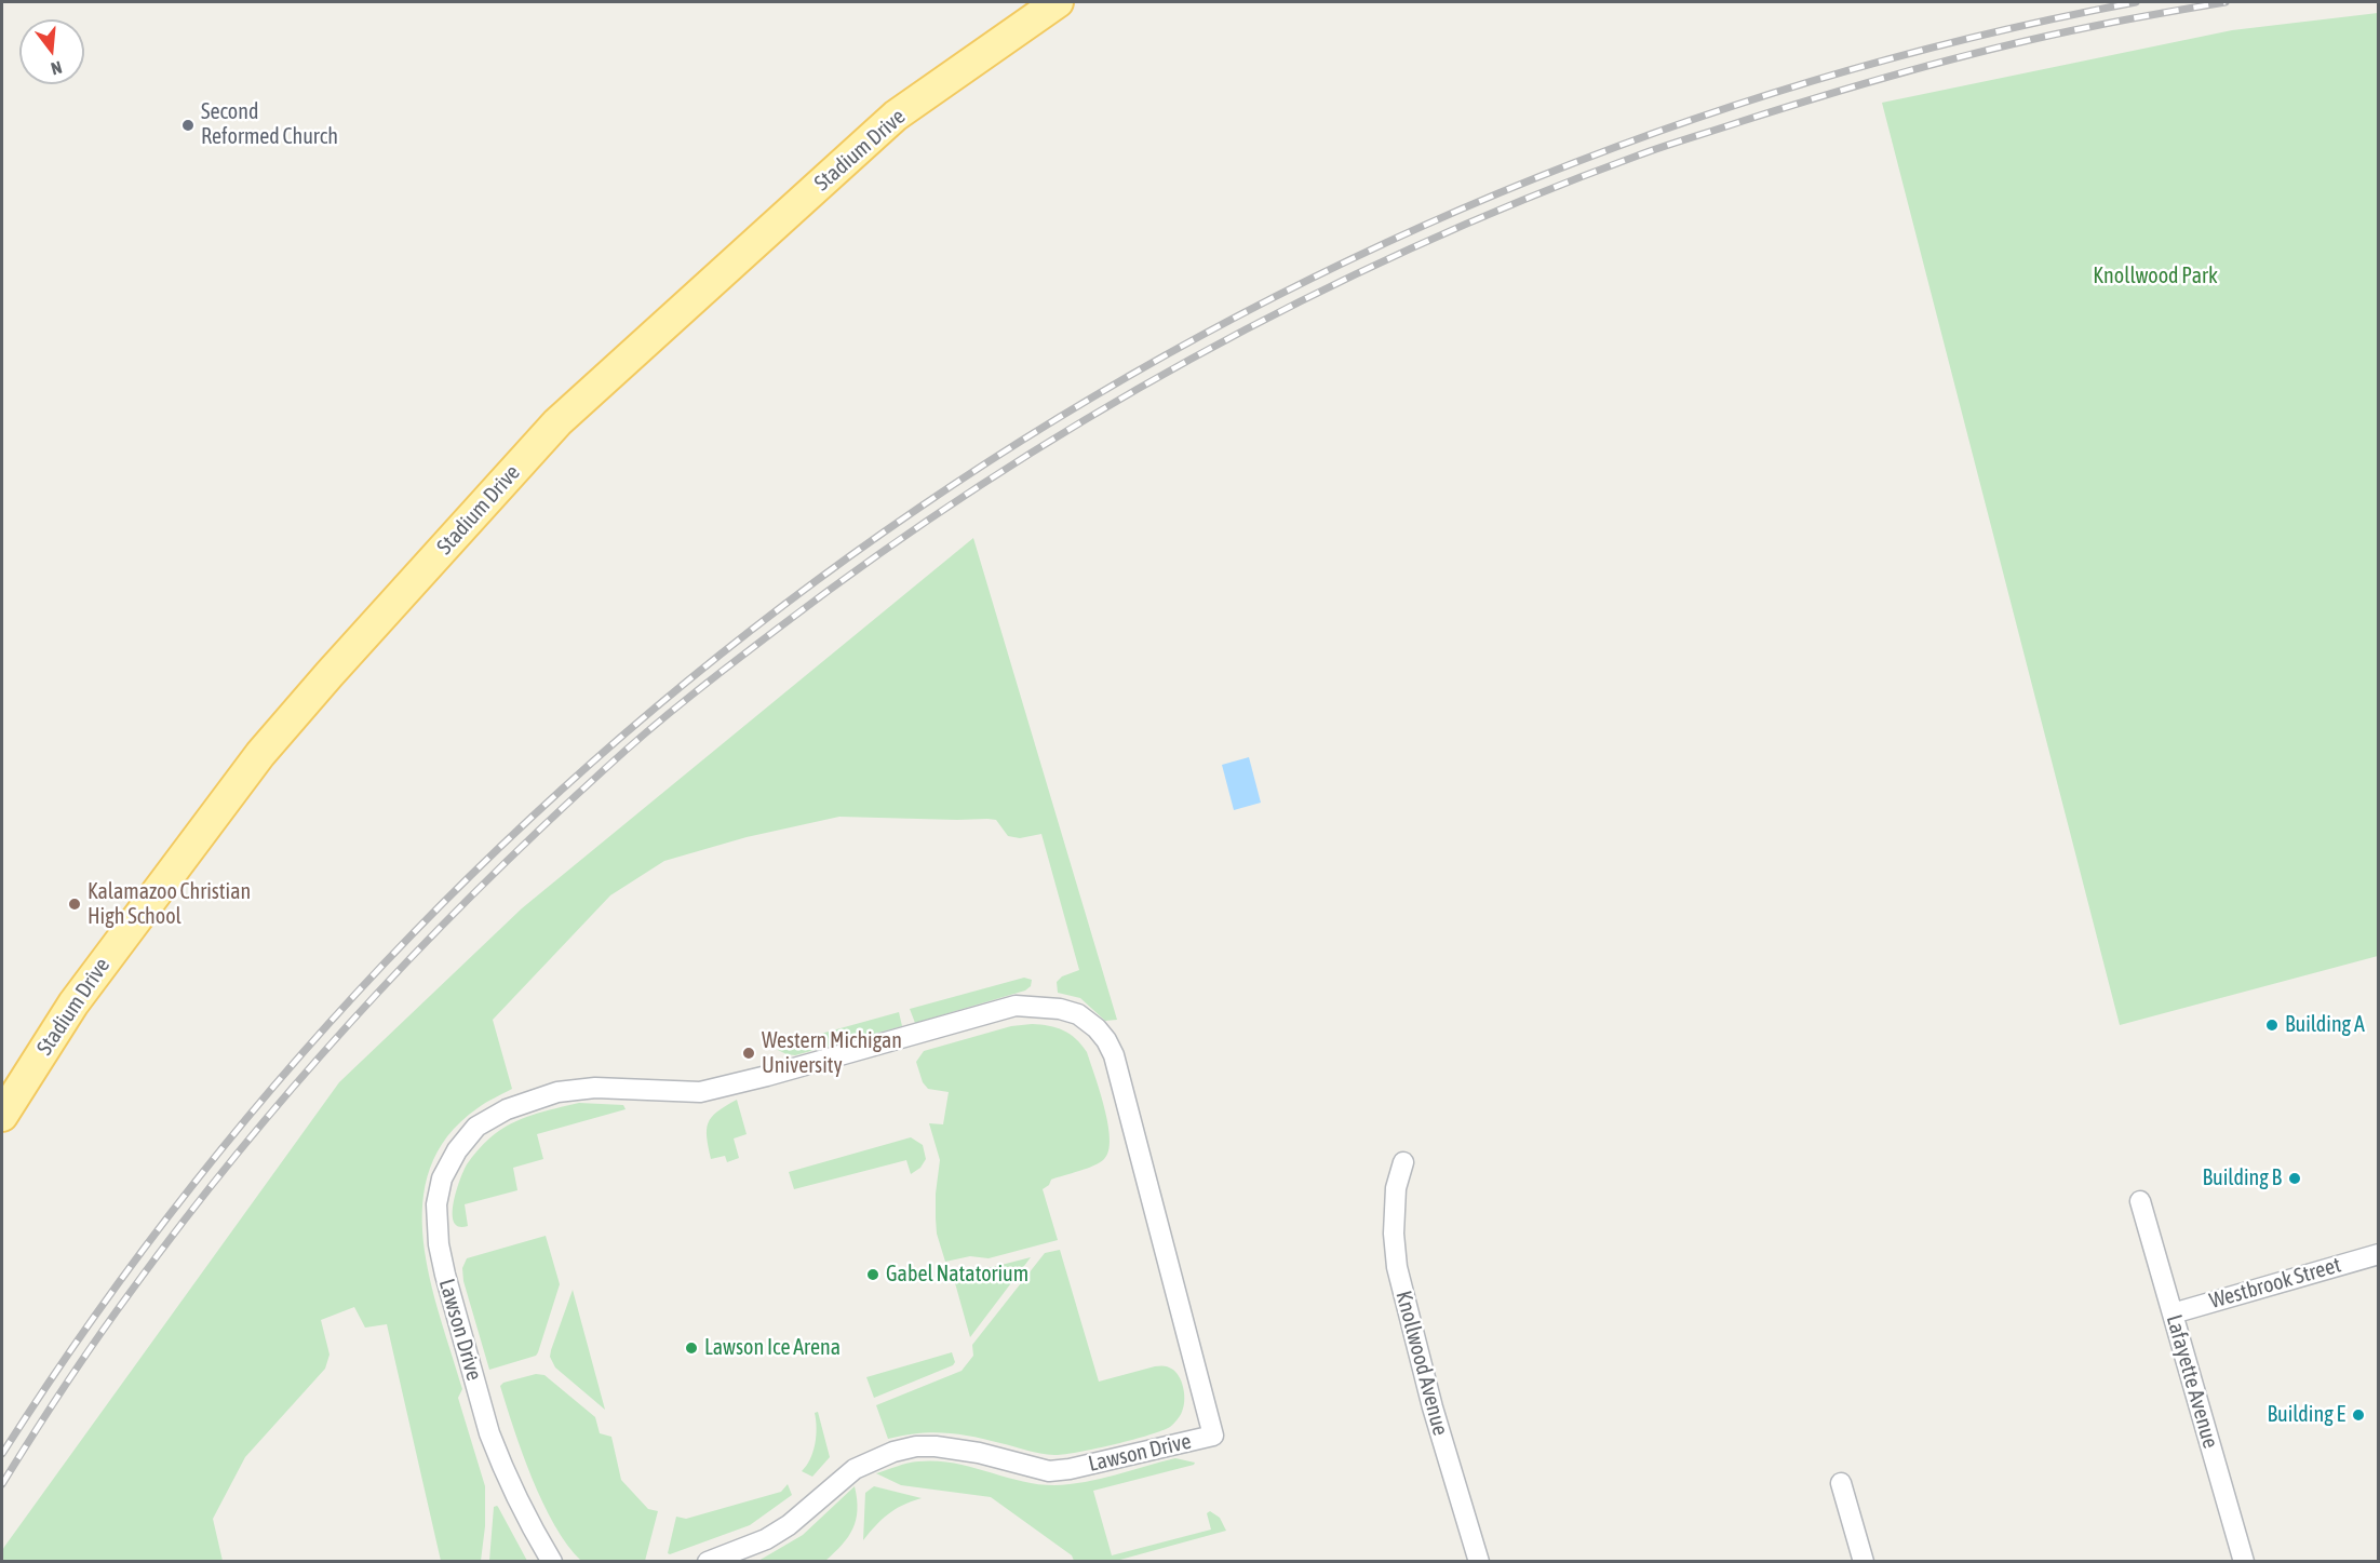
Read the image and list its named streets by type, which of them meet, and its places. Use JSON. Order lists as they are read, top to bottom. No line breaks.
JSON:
{"streets":{"main road":["Stadium Drive"],"street":["Westbrook Street","Lawson Drive","Knollwood Avenue","Lafayette Avenue"]},"crossings":[["Westbrook Street","Lafayette Avenue"]],"parks":["Knollwood Park"],"places":["Second Reformed Church","Kalamazoo Christian High School","Building A","Western Michigan University","Building B","Gabel Natatorium","Lawson Ice Arena","Building E"],"north":"bottom"}
